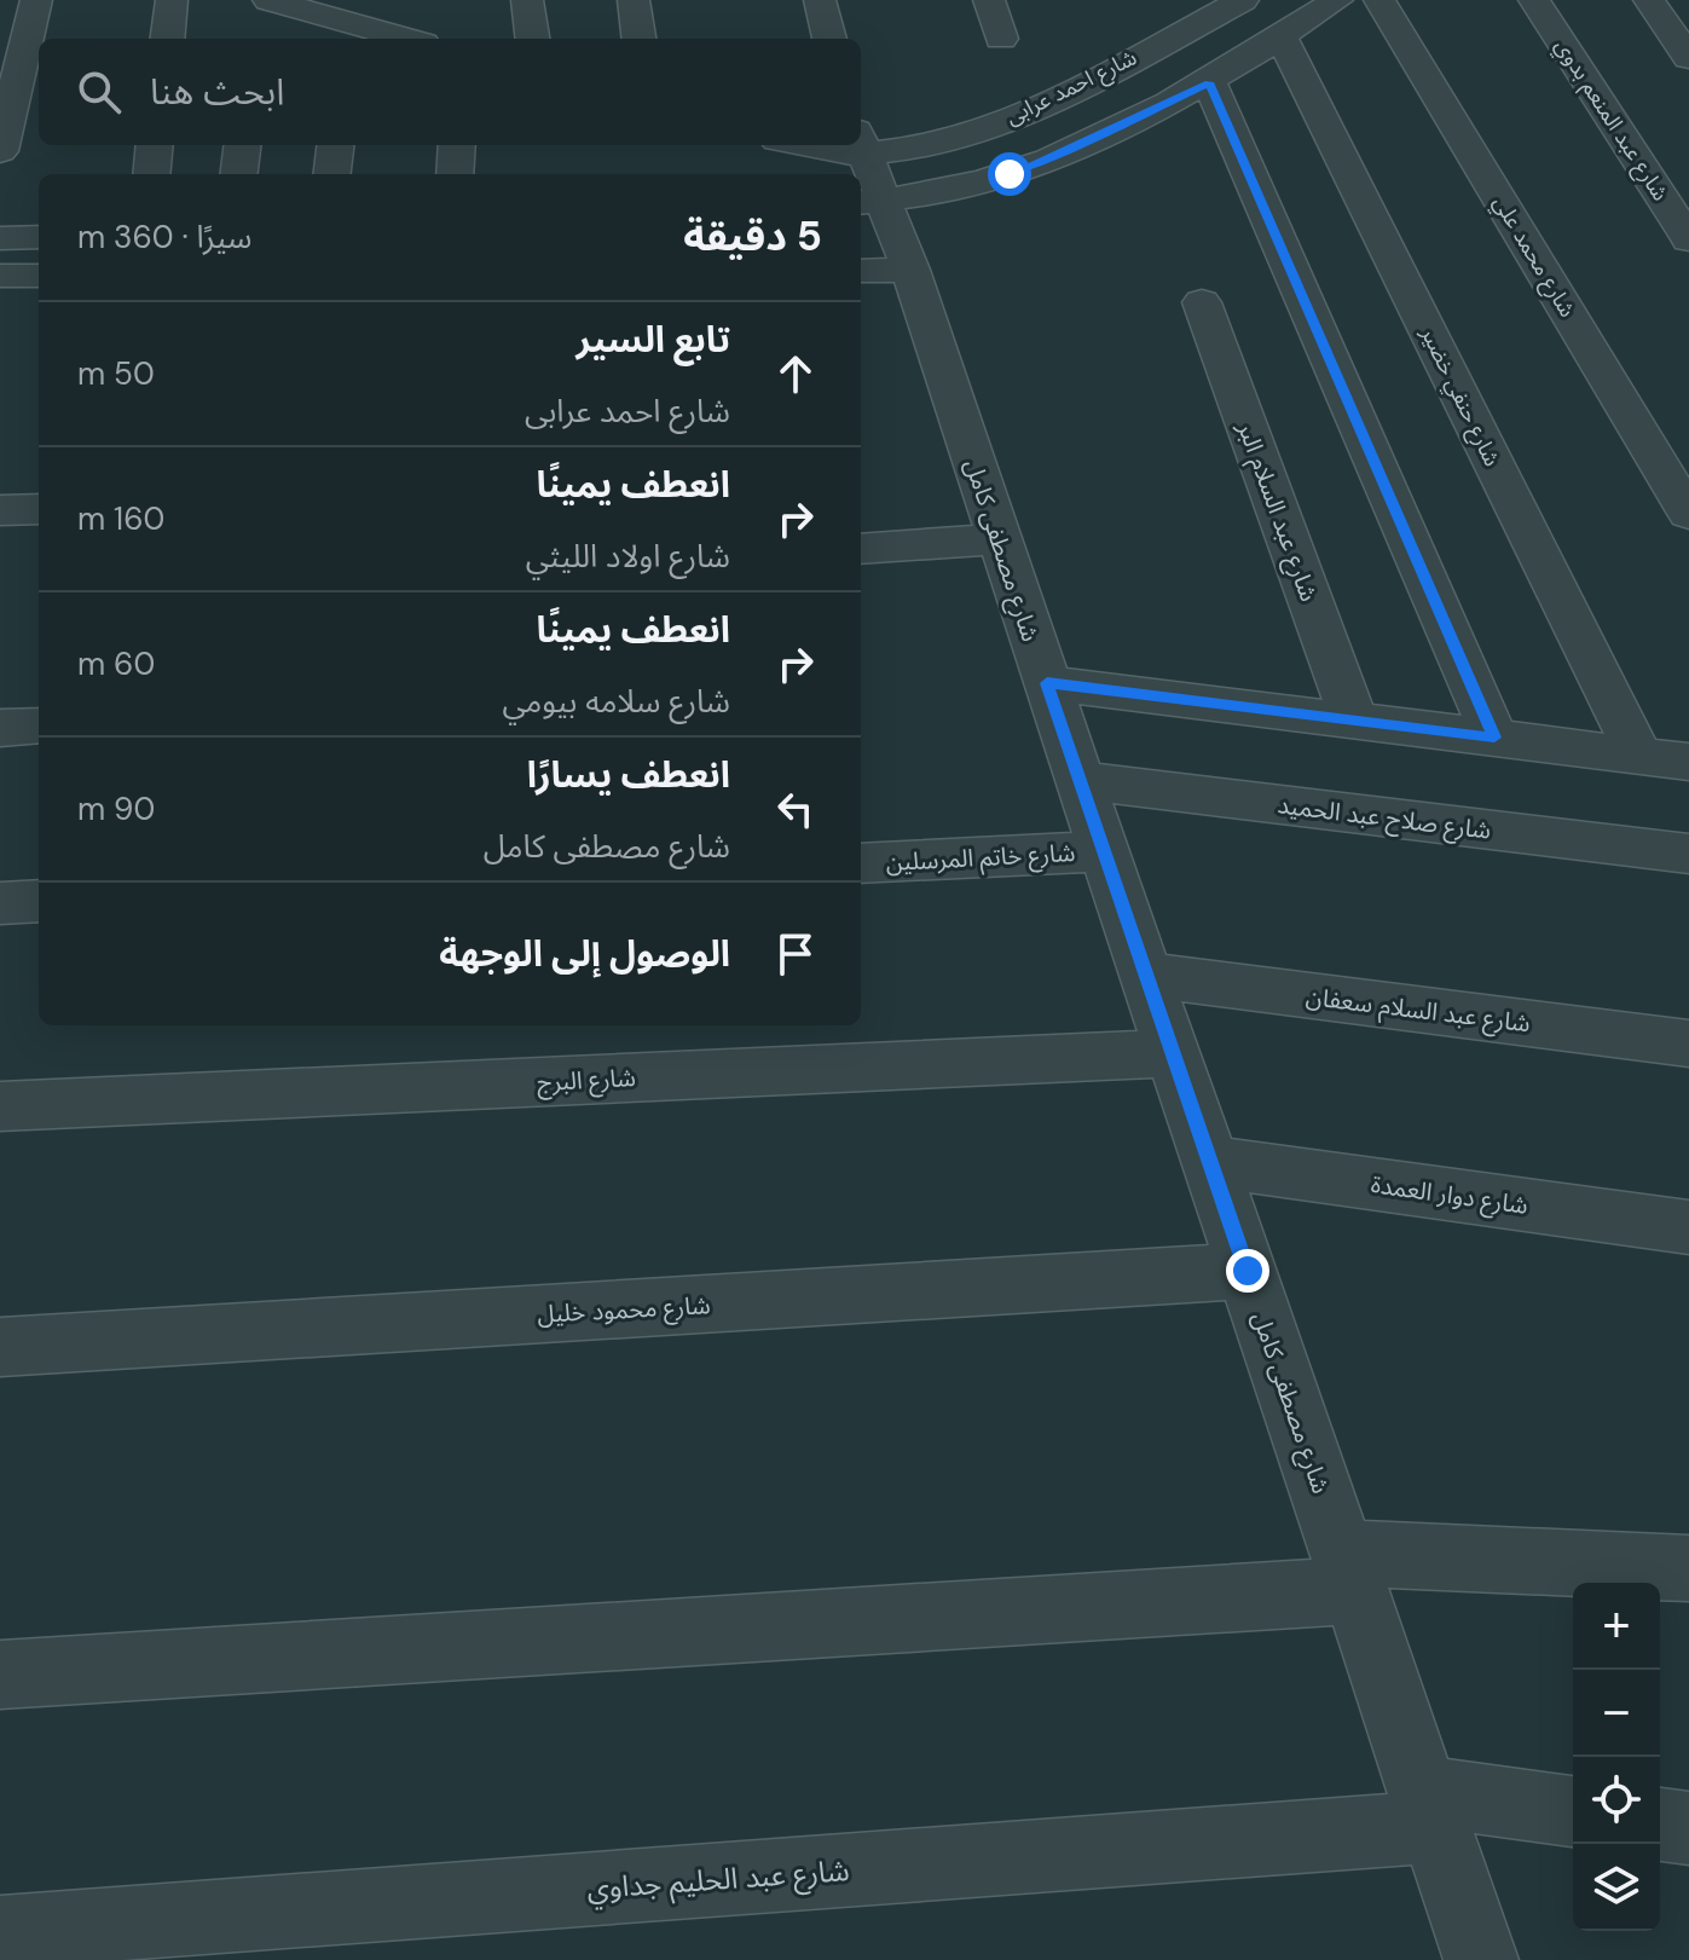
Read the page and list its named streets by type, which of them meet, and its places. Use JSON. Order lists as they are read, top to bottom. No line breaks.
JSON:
{"streets":{"street":["شارع احمد عرابى","شارع عبد المنعم بدوي","شارع محمد علي","شارع حنفي خضير","شارع عبد السلام البر","شارع مصطفى كامل","شارع صلاح عبد الحميد","شارع خاتم المرسلين","شارع عبد السلام سعفان","شارع البرج","شارع دوار العمدة","شارع محمود خليل","شارع عبد الحليم جداوي"]},"crossings":[["شارع احمد عرابى","شارع حنفي خضير"],["شارع احمد عرابى","شارع مصطفى كامل"],["شارع مصطفى كامل","شارع صلاح عبد الحميد"],["شارع مصطفى كامل","شارع خاتم المرسلين"],["شارع مصطفى كامل","شارع عبد السلام سعفان"],["شارع مصطفى كامل","شارع البرج"],["شارع مصطفى كامل","شارع دوار العمدة"],["شارع مصطفى كامل","شارع محمود خليل"],["شارع مصطفى كامل","شارع عبد الحليم جداوي"]],"page":{"search":"ابحث هنا","heading":["5 دقيقة","سيرًا · 360 m"],"list":[["تابع السير","شارع احمد عرابى","50 m"],["انعطف يمينًا","شارع اولاد الليثي","160 m"],["انعطف يمينًا","شارع سلامه بيومي","60 m"],["انعطف يسارًا","شارع مصطفى كامل","90 m"],"الوصول إلى الوجهة"],"map_buttons":["+","−"]}}
